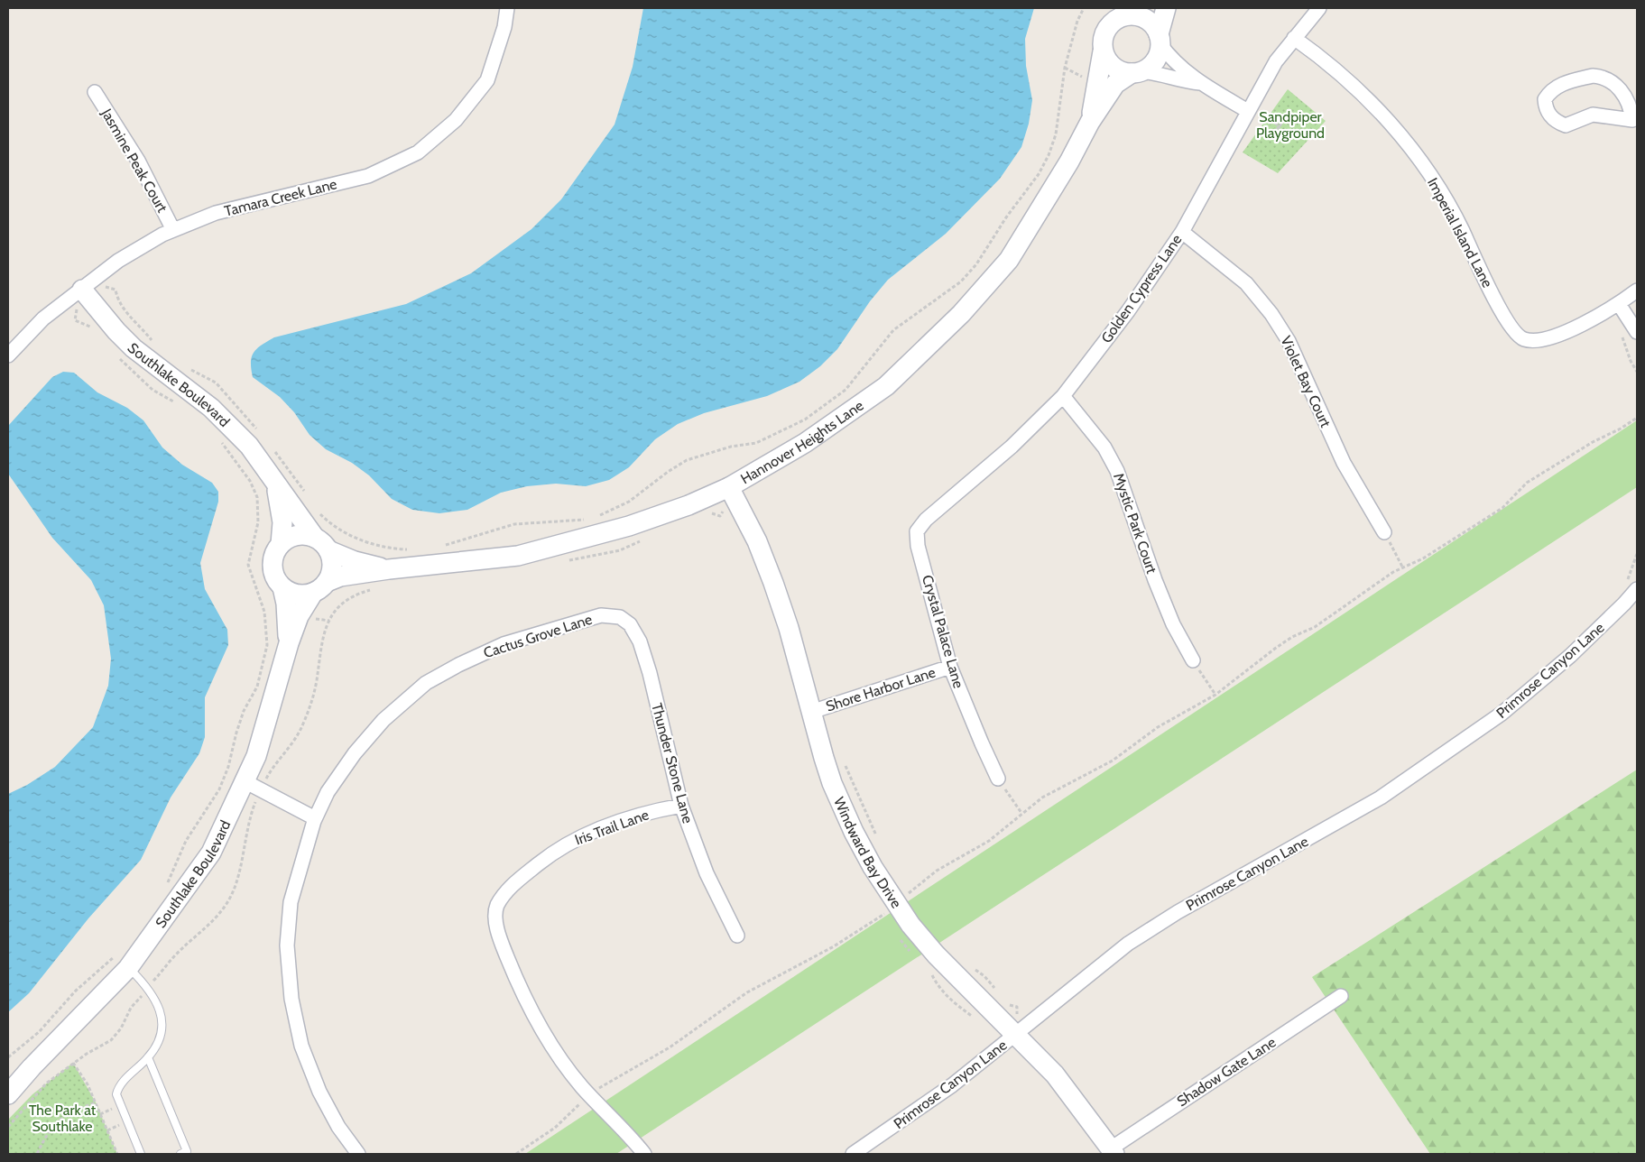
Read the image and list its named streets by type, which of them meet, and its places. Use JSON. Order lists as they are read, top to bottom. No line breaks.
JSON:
{"streets":{"street":["Jasmine Peak Court","Tamara Creek Lane","Imperial Island Lane","Golden Cypress Lane","Violet Bay Court","Southlake Boulevard","Hannover Heights Lane","Mystic Park Court","Crystal Palace Lane","Cactus Grove Lane","Primrose Canyon Lane","Shore Harbor Lane","Thunder Stone Lane","Iris Trail Lane","Windward Bay Drive","Shadow Gate Lane"]},"crossings":[["Jasmine Peak Court","Tamara Creek Lane"],["Tamara Creek Lane","Southlake Boulevard"],["Imperial Island Lane","Golden Cypress Lane"],["Golden Cypress Lane","Violet Bay Court"],["Golden Cypress Lane","Mystic Park Court"],["Golden Cypress Lane","Crystal Palace Lane"],["Southlake Boulevard","Hannover Heights Lane"],["Hannover Heights Lane","Windward Bay Drive"],["Crystal Palace Lane","Shore Harbor Lane"],["Cactus Grove Lane","Thunder Stone Lane"],["Primrose Canyon Lane","Windward Bay Drive"],["Shore Harbor Lane","Windward Bay Drive"],["Thunder Stone Lane","Iris Trail Lane"],["Windward Bay Drive","Shadow Gate Lane"]],"parks":["Sandpiper Playground","The Park at Southlake"]}
